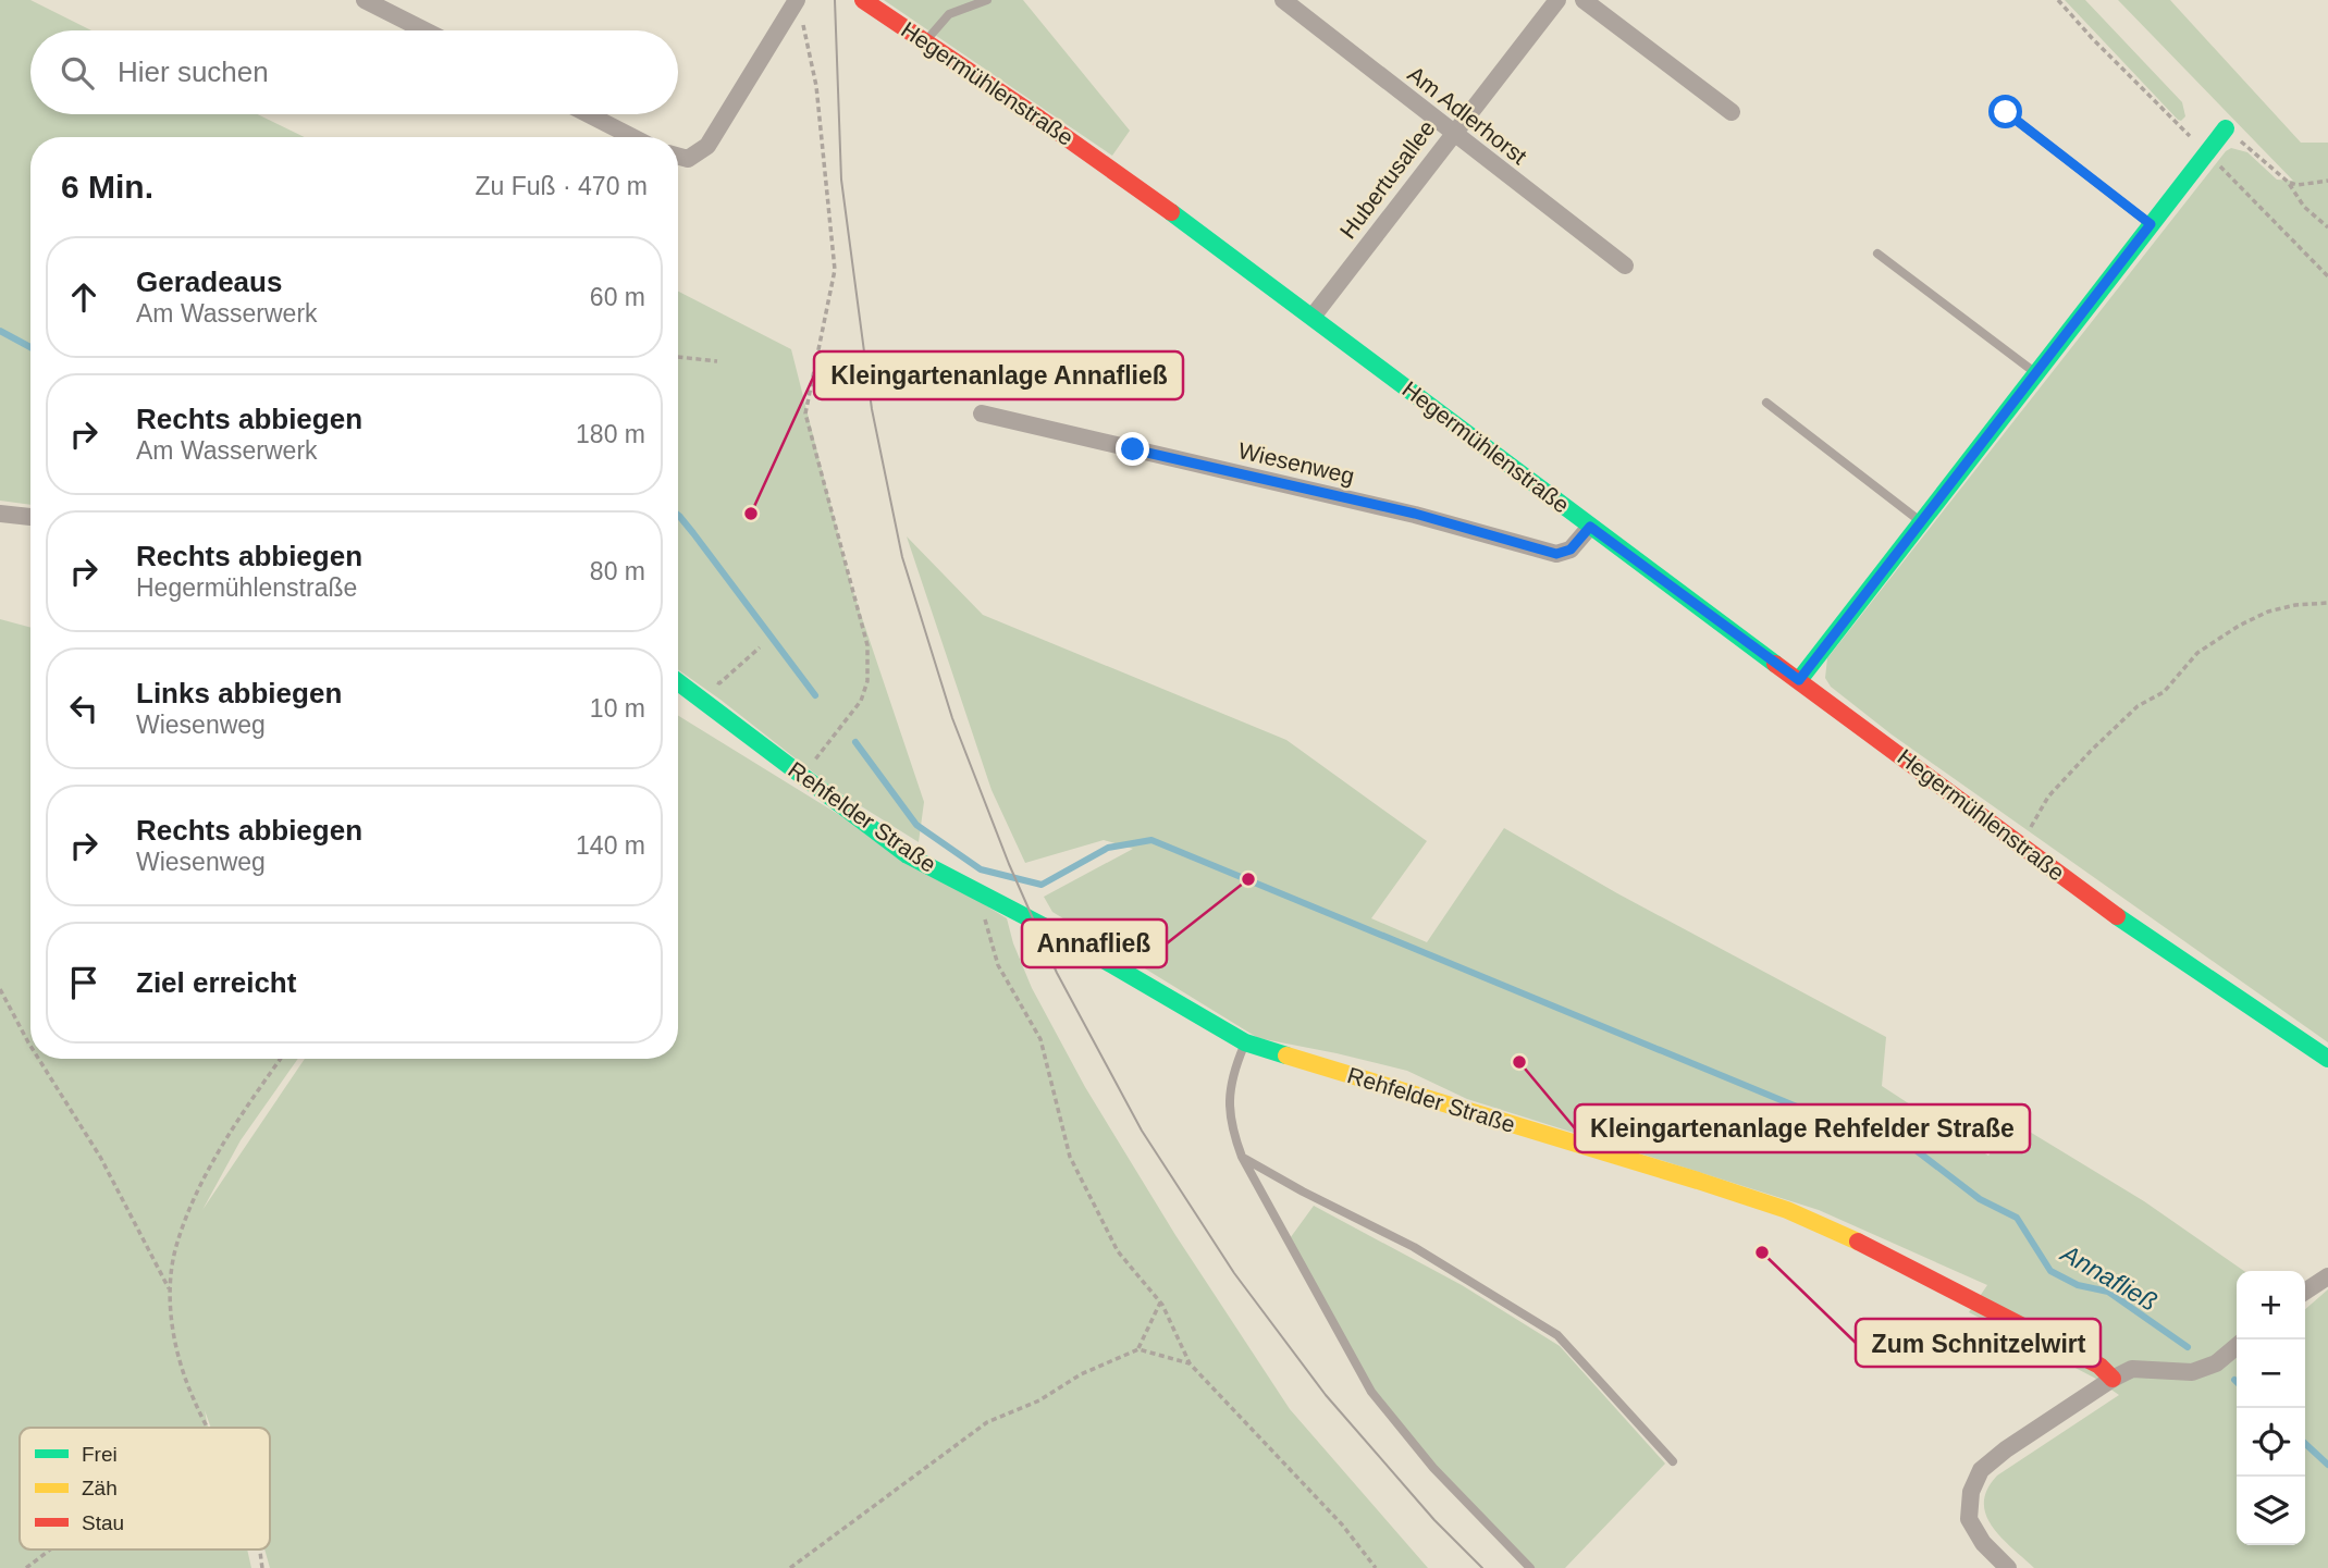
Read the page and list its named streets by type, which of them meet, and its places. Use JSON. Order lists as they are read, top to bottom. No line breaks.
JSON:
{"streets":{"street":["Hegermühlenstraße","Am Adlerhorst","Hubertusallee","Wiesenweg","Rehfelder Straße"]},"crossings":[["Hegermühlenstraße","Hubertusallee"],["Hegermühlenstraße","Wiesenweg"],["Am Adlerhorst","Hubertusallee"]],"water":["Annafließ"],"places":["Kleingartenanlage Annafließ","Annafließ","Kleingartenanlage Rehfelder Straße","Zum Schnitzelwirt"],"legend":["Frei","Zäh","Stau"],"page":{"search":"Hier suchen","heading":["6 Min.","Zu Fuß · 470 m"],"list":[["Geradeaus","Am Wasserwerk","60 m"],["Rechts abbiegen","Am Wasserwerk","180 m"],["Rechts abbiegen","Hegermühlenstraße","80 m"],["Links abbiegen","Wiesenweg","10 m"],["Rechts abbiegen","Wiesenweg","140 m"],"Ziel erreicht"],"map_buttons":["+","−"]}}
